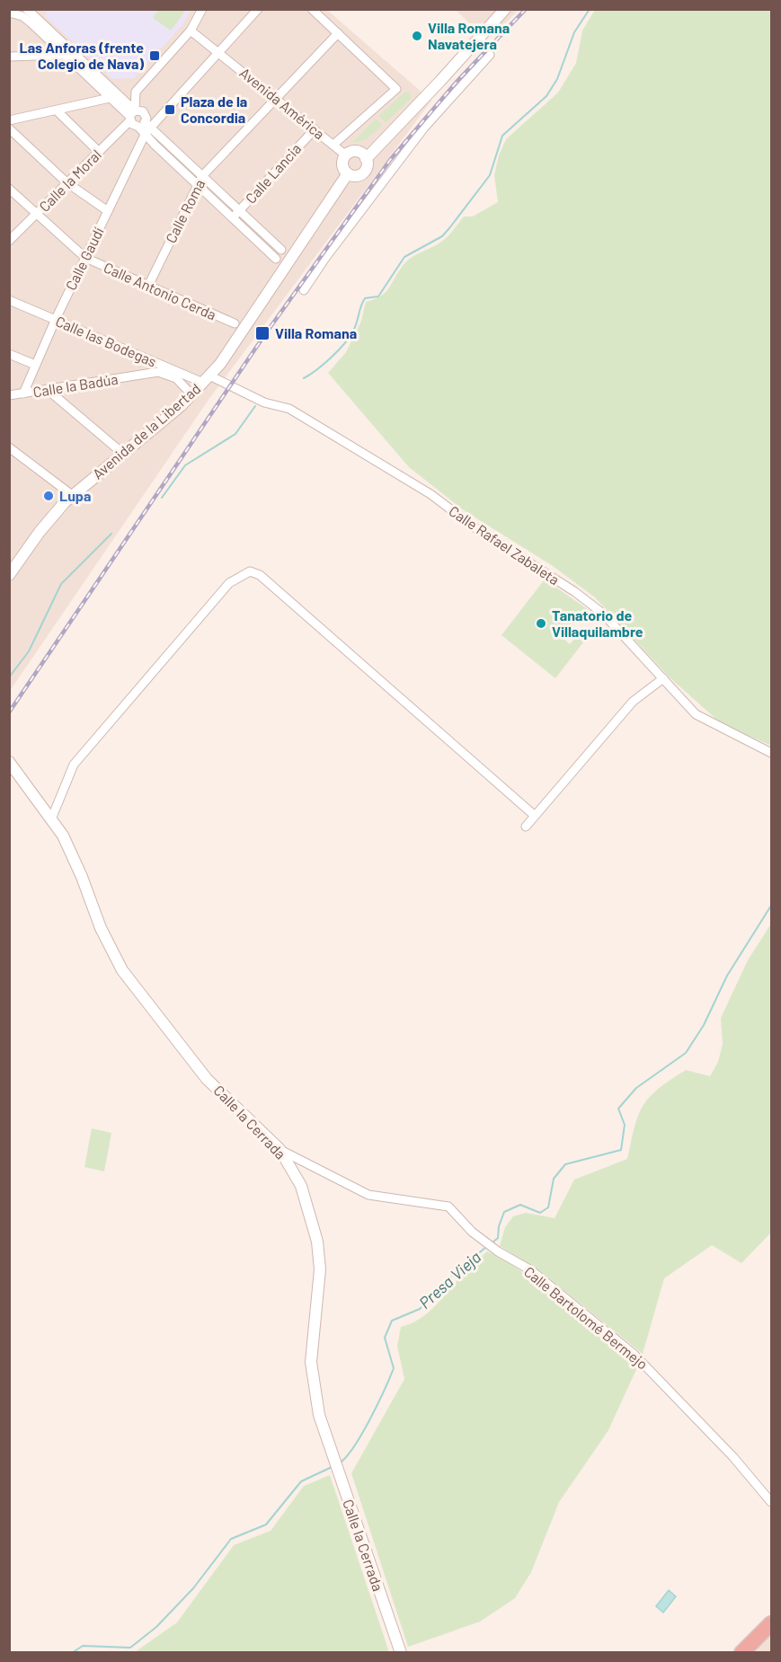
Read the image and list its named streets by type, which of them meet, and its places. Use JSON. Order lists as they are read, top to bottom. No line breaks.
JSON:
{"streets":{"street":["Avenida América","Calle Lancia","Calle la Moral","Calle Roma","Calle Gaudí","Calle Antonio Cerda","Calle las Bodegas","Calle la Badúa","Avenida de la Libertad","Calle Rafael Zabaleta","Calle la Cerrada","Calle Bartolomé Bermejo"]},"crossings":[["Avenida América","Calle Lancia"],["Avenida América","Calle Roma"],["Avenida América","Calle Gaudí"],["Avenida América","Avenida de la Libertad"],["Calle la Moral","Calle Antonio Cerda"],["Calle Roma","Calle Antonio Cerda"],["Calle Gaudí","Calle Antonio Cerda"],["Calle Gaudí","Calle las Bodegas"],["Calle Gaudí","Calle la Badúa"],["Calle las Bodegas","Calle la Badúa"],["Calle las Bodegas","Avenida de la Libertad"],["Calle las Bodegas","Calle Rafael Zabaleta"],["Avenida de la Libertad","Calle Rafael Zabaleta"],["Calle la Cerrada","Calle Bartolomé Bermejo"]],"water":["Presa Vieja"],"places":{"other":["Villa Romana Navatejera","Lupa","Tanatorio de Villaquilambre"],"transit":["Las Anforas (frente Colegio de Nava)","Plaza de la Concordia","Villa Romana"]}}
